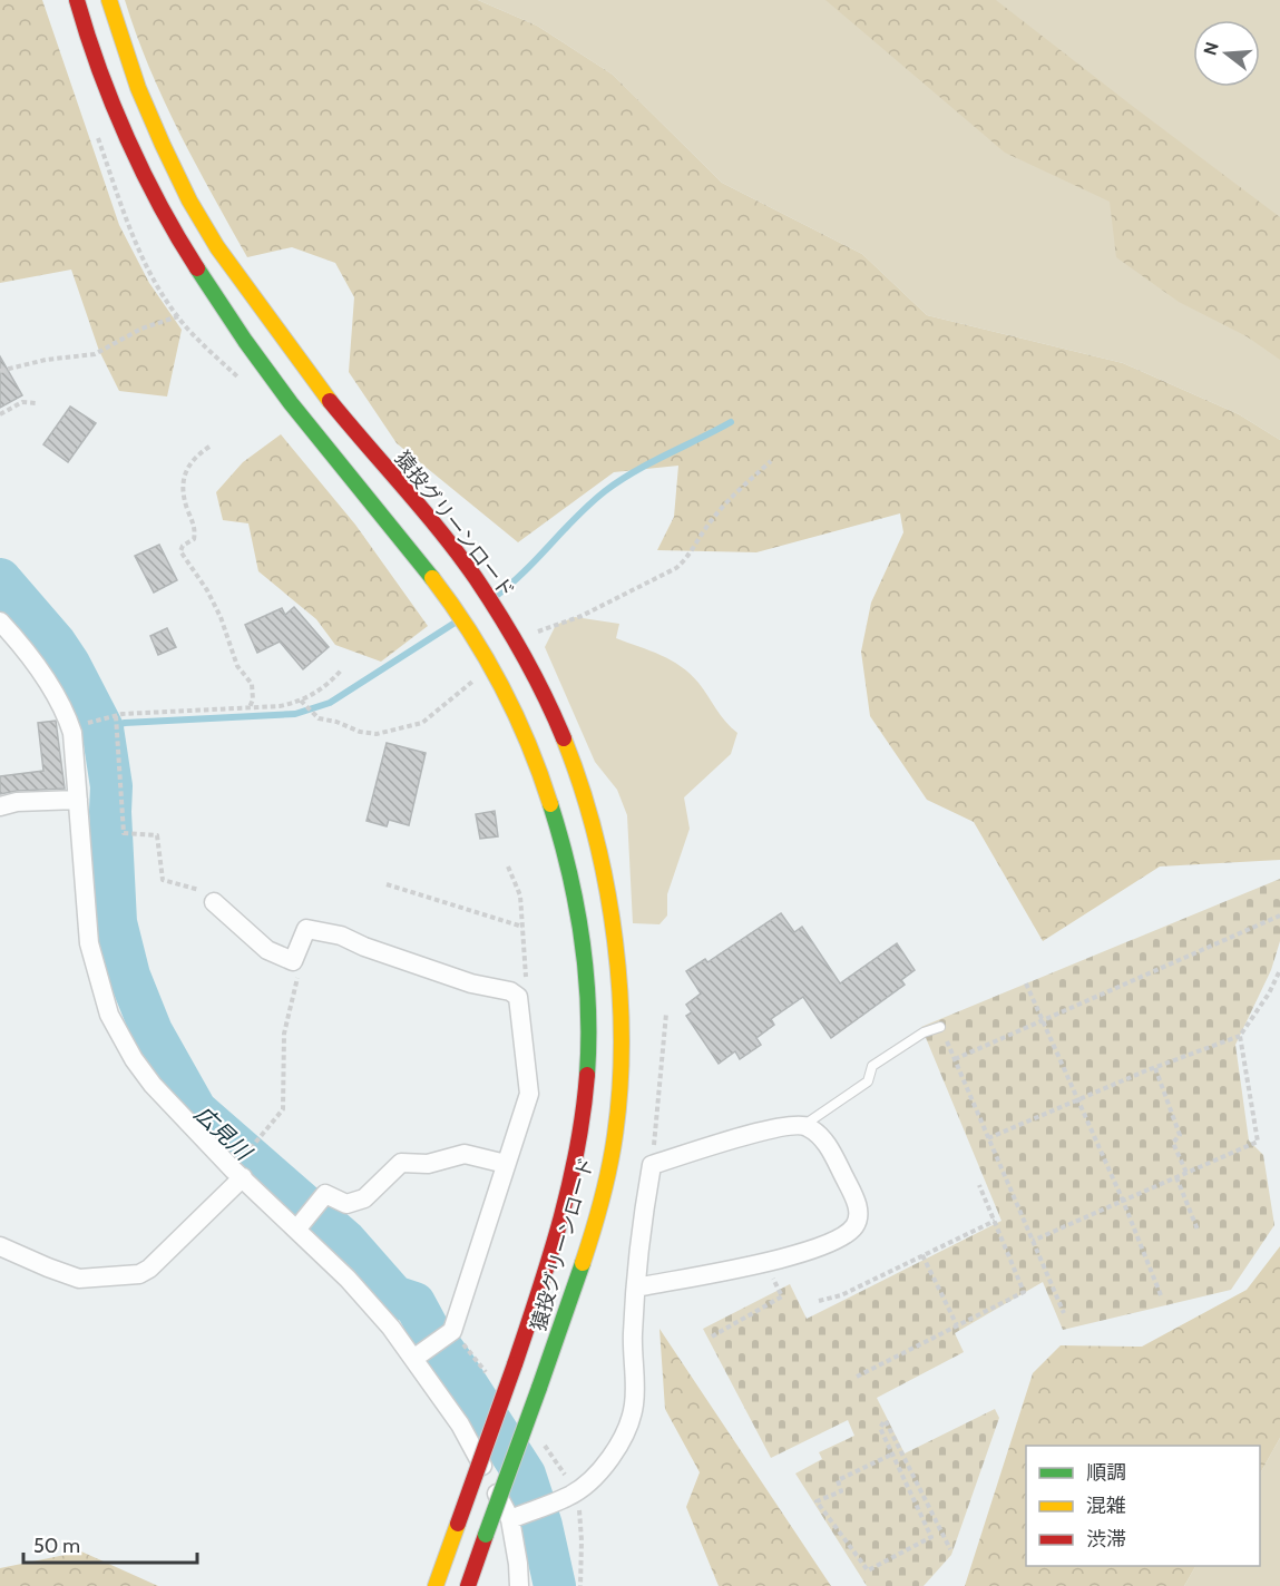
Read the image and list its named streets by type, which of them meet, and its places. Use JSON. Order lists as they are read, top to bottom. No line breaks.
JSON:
{"streets":{"main road":["猿投グリーンロード"]},"water":["広見川"],"legend":["順調","混雑","渋滞"],"scale_bar":"50 m","north":"left"}
